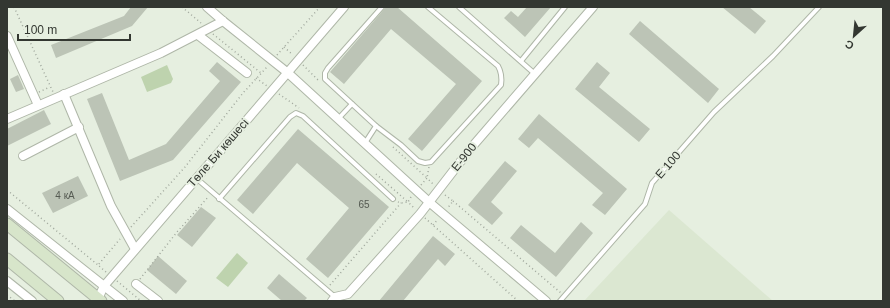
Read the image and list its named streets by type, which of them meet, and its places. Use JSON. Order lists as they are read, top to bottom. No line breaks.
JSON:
{"streets":{"street":["Төле Би көшесі","E-900"],"lane":["E 100"]},"house_numbers":["4 кА","65"],"scale_bar":"100 m","north":"bottom left"}
